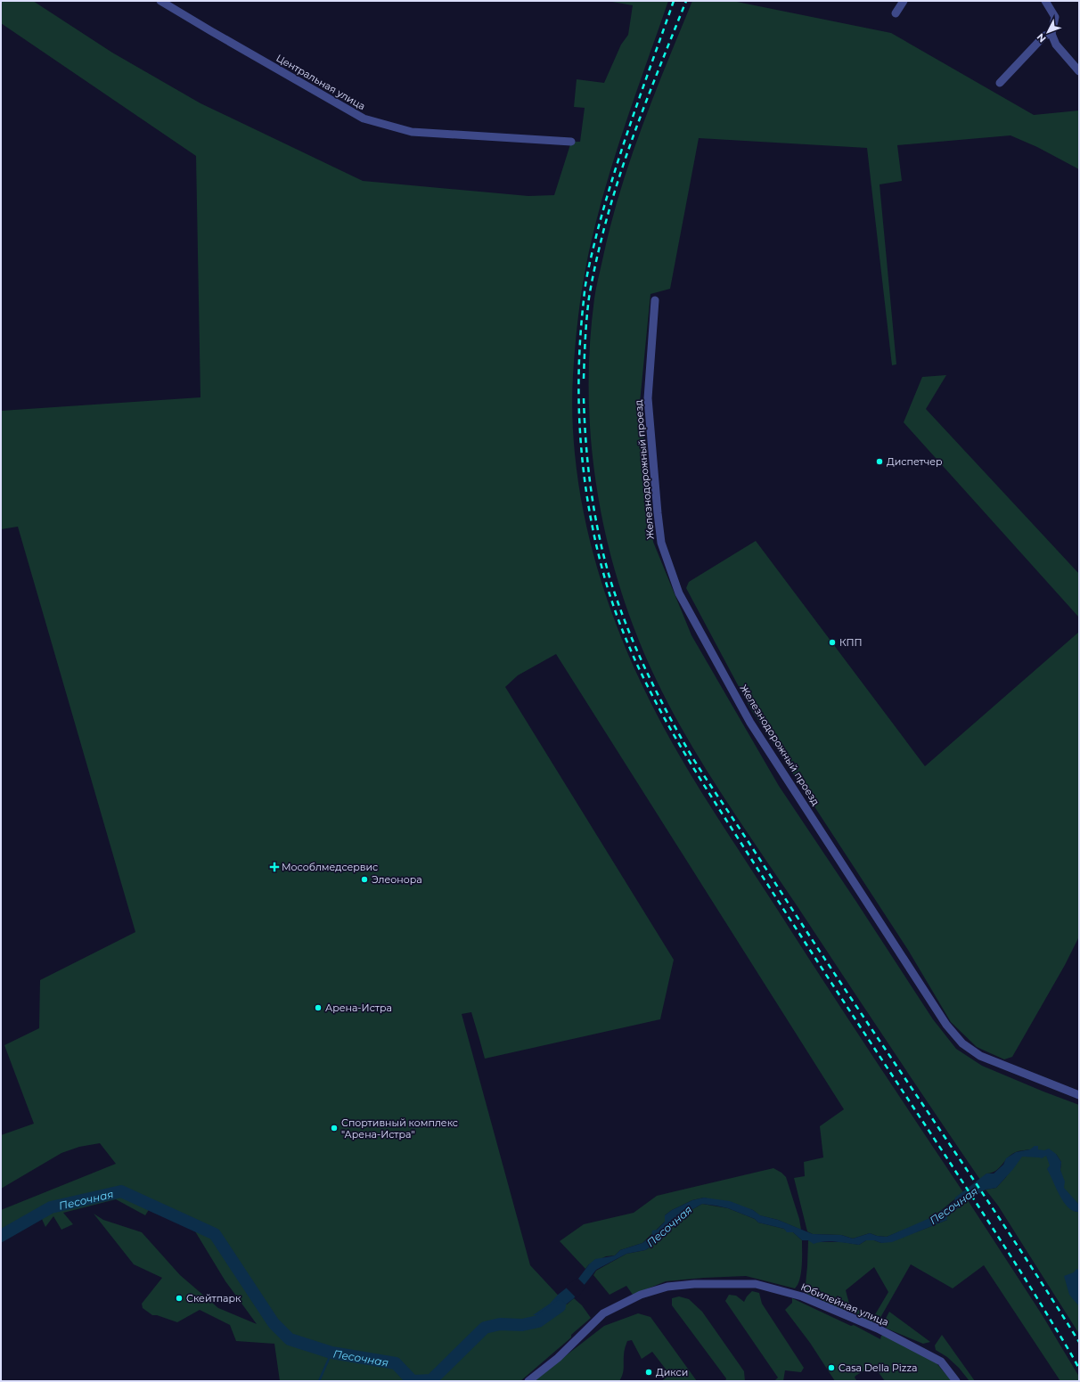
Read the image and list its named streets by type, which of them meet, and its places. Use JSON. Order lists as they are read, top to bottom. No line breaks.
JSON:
{"streets":{"street":["Центральная улица","Железнодорожный проезд","Юбилейная улица"]},"water":["Песочная"],"places":{"other":["Диспетчер","КПП","Элеонора","Арена-Истра","Спортивный комплекс \"Арена-Истра\"","Скейтпарк","Casa Della Pizza","Дикси"],"health":["Мособлмедсервис"]},"north":"bottom left"}
